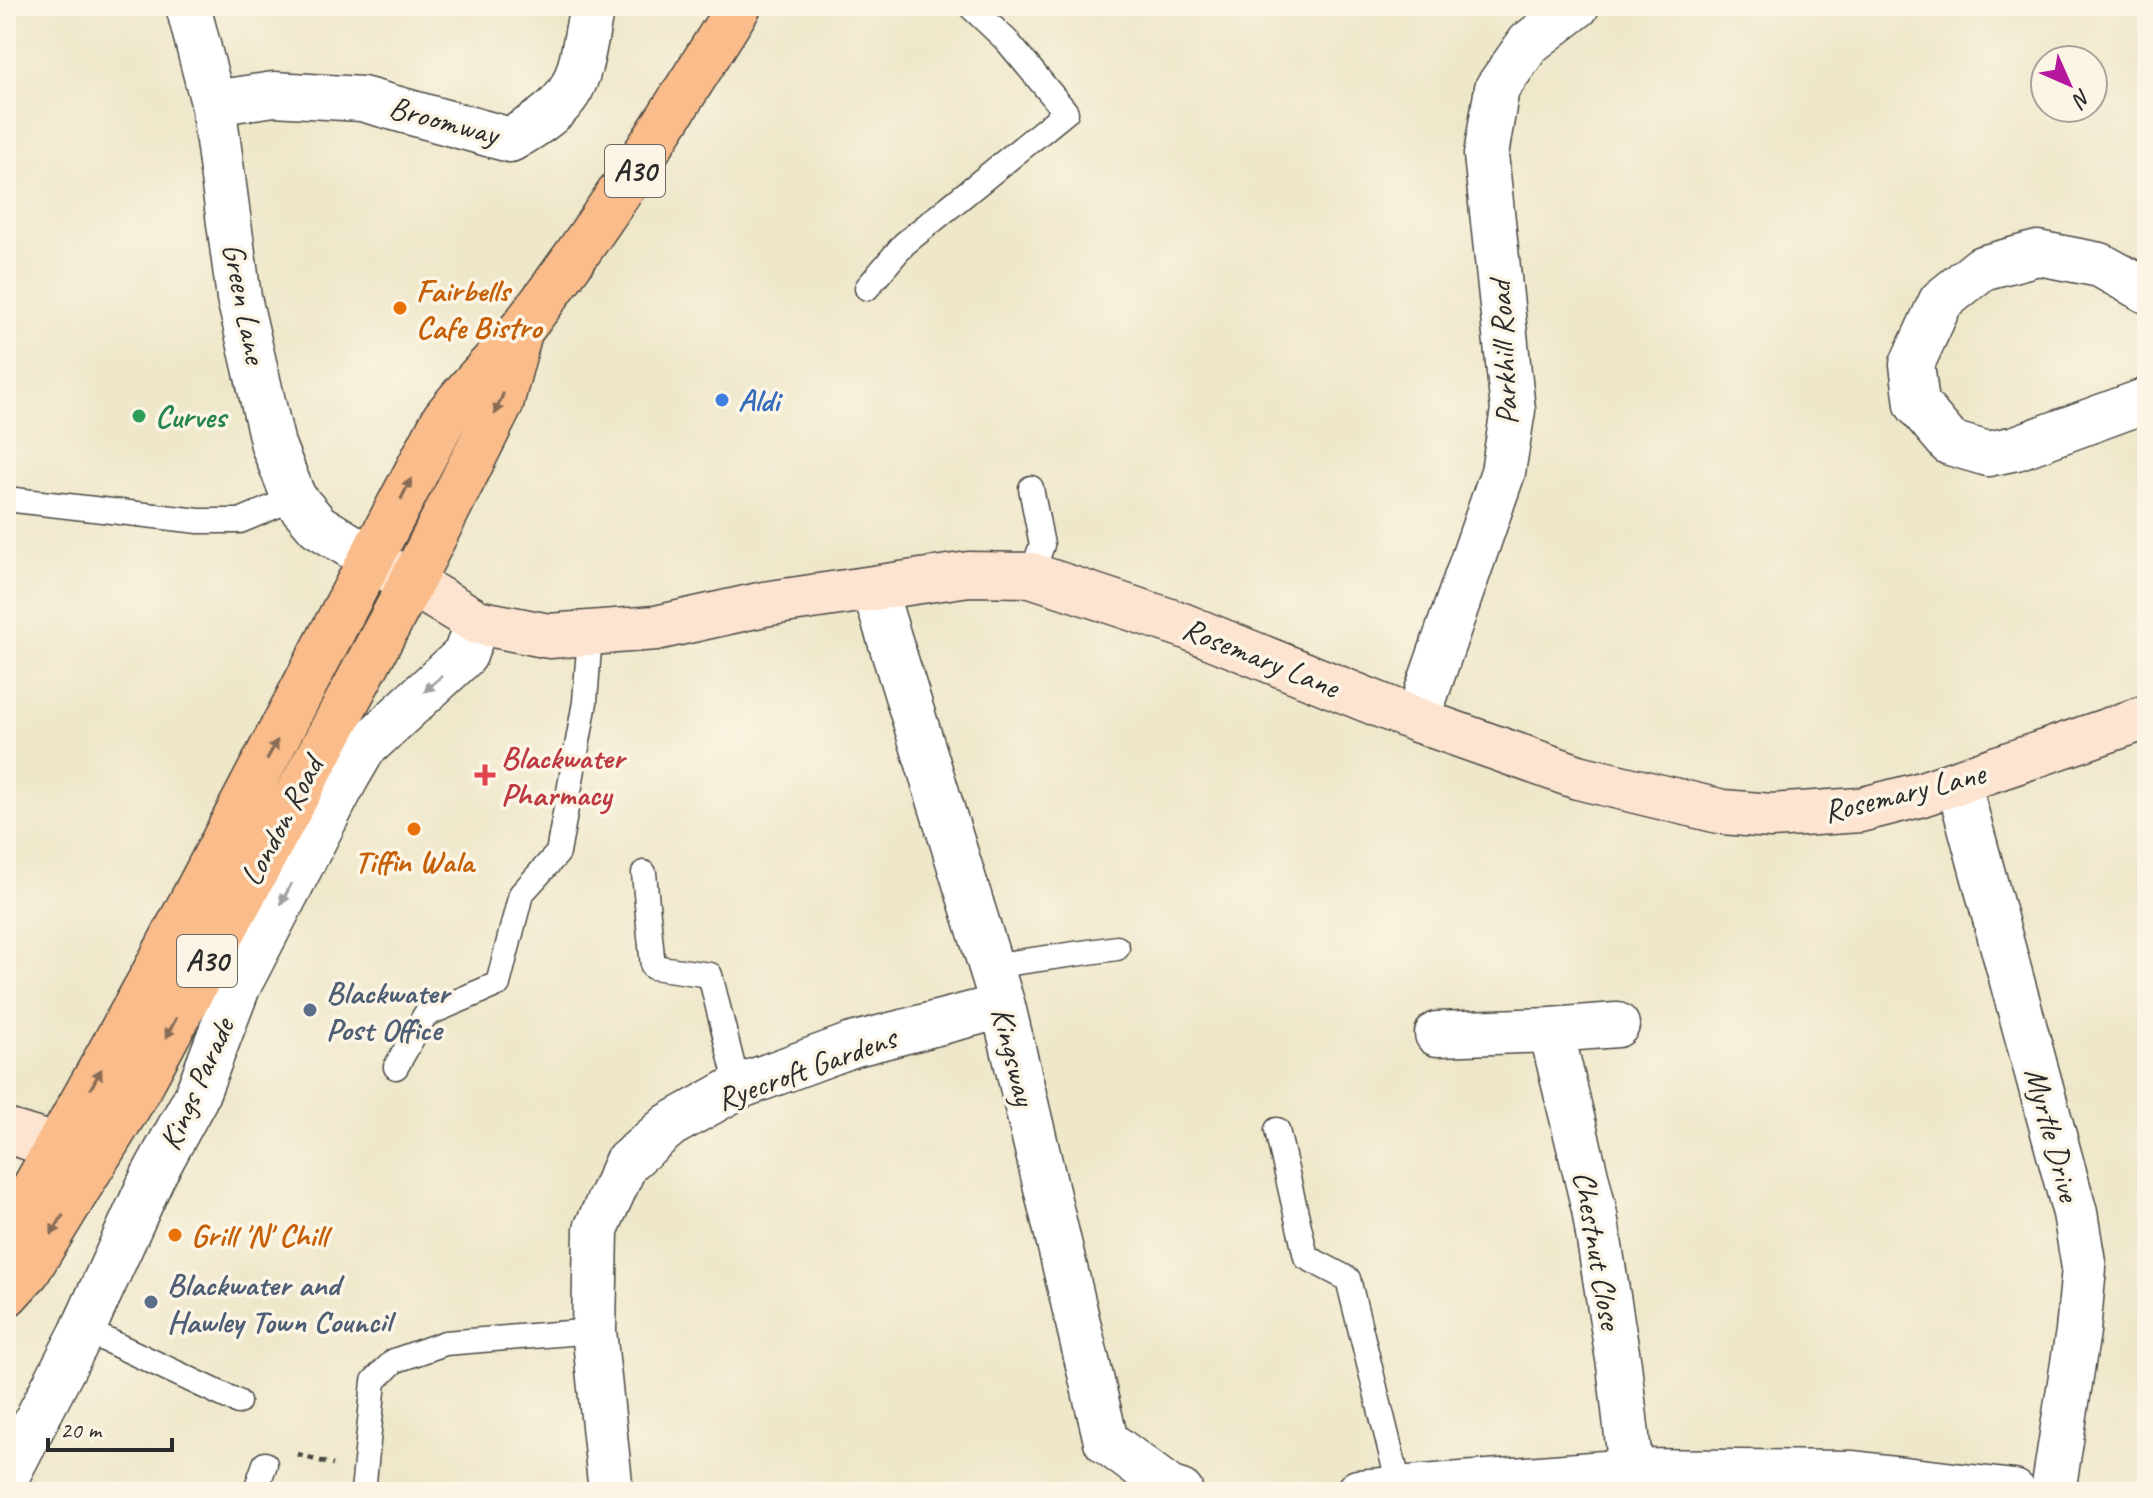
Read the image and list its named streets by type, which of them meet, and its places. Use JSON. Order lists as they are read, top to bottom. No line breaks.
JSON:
{"streets":{"main road":["A30","London Road"],"street":["Broomway","Green Lane","Parkhill Road","Rosemary Lane","Kingsway","Ryecroft Gardens","Kings Parade","Myrtle Drive","Chestnut Close"]},"crossings":[["Broomway","Green Lane"],["Green Lane","Rosemary Lane"],["Green Lane","London Road"],["Parkhill Road","Rosemary Lane"],["Rosemary Lane","London Road"],["Rosemary Lane","Kingsway"],["Rosemary Lane","Kings Parade"],["Rosemary Lane","Myrtle Drive"],["London Road","Kings Parade"],["Kingsway","Ryecroft Gardens"]],"one_way":["Kings Parade"],"places":{"other":["Fairbells Cafe Bistro","Aldi","Curves","Tiffin Wala","Blackwater Post Office","Grill 'N' Chill","Blackwater and Hawley Town Council"],"health":["Blackwater Pharmacy"]},"scale_bar":"20 m","north":"bottom right"}
